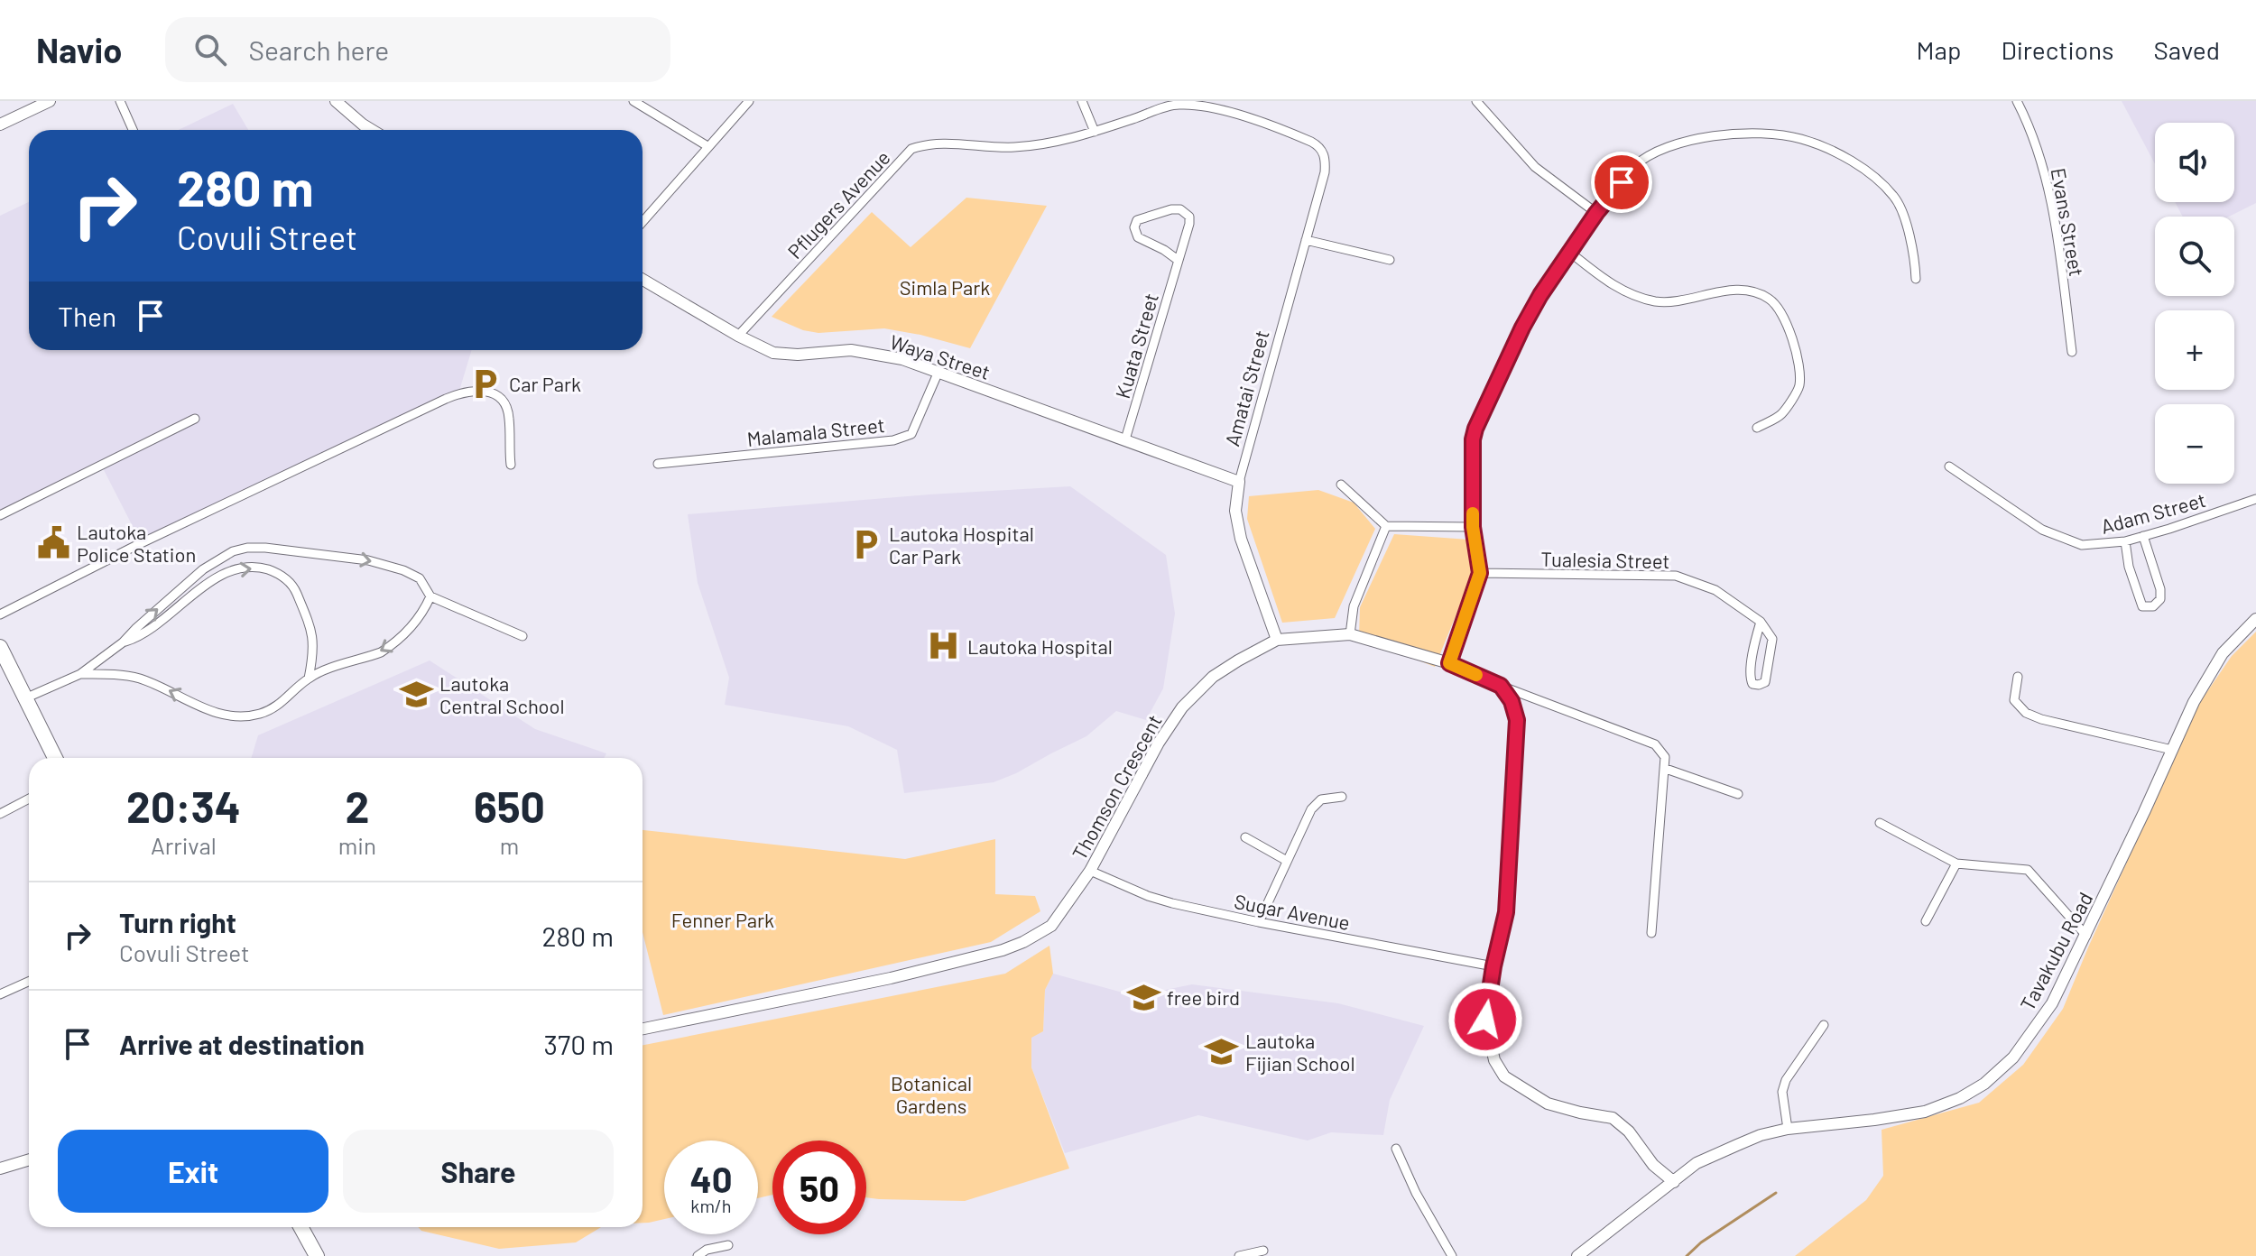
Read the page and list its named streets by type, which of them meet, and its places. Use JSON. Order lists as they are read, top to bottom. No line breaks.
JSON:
{"streets":{"main road":["Waya Street","Amatai Street","Thomson Crescent","Tavakubu Road"],"street":["Pflugers Avenue","Evans Street","Kuata Street","Malamala Street","Adam Street","Tualesia Street","Sugar Avenue"]},"crossings":[["Pflugers Avenue","Waya Street"],["Pflugers Avenue","Amatai Street"],["Kuata Street","Waya Street"],["Waya Street","Amatai Street"],["Waya Street","Malamala Street"],["Amatai Street","Thomson Crescent"],["Thomson Crescent","Sugar Avenue"]],"parks":["Simla Park","Fenner Park","Botanical Gardens"],"places":{"parking":["Car Park","Lautoka Hospital Car Park"],"public building":["Lautoka Police Station"],"hospital":["Lautoka Hospital"],"school or university":["Lautoka Central School","free bird","Lautoka Fijian School"]},"page":{"header":"Navio","search":"Search here","nav":["Map","Directions","Saved"],"map_buttons":["+","−"],"turn":["280 m","Covuli Street"],"then":"Then","eta":["20:34","Arrival","2","min","650","m"],"list":[{"name":"Turn right","note":"Covuli Street","value":"280 m"},{"name":"Arrive at destination","value":"370 m"}],"buttons":["Exit","Share"],"speed":"40 km/h","limit":"50"}}
